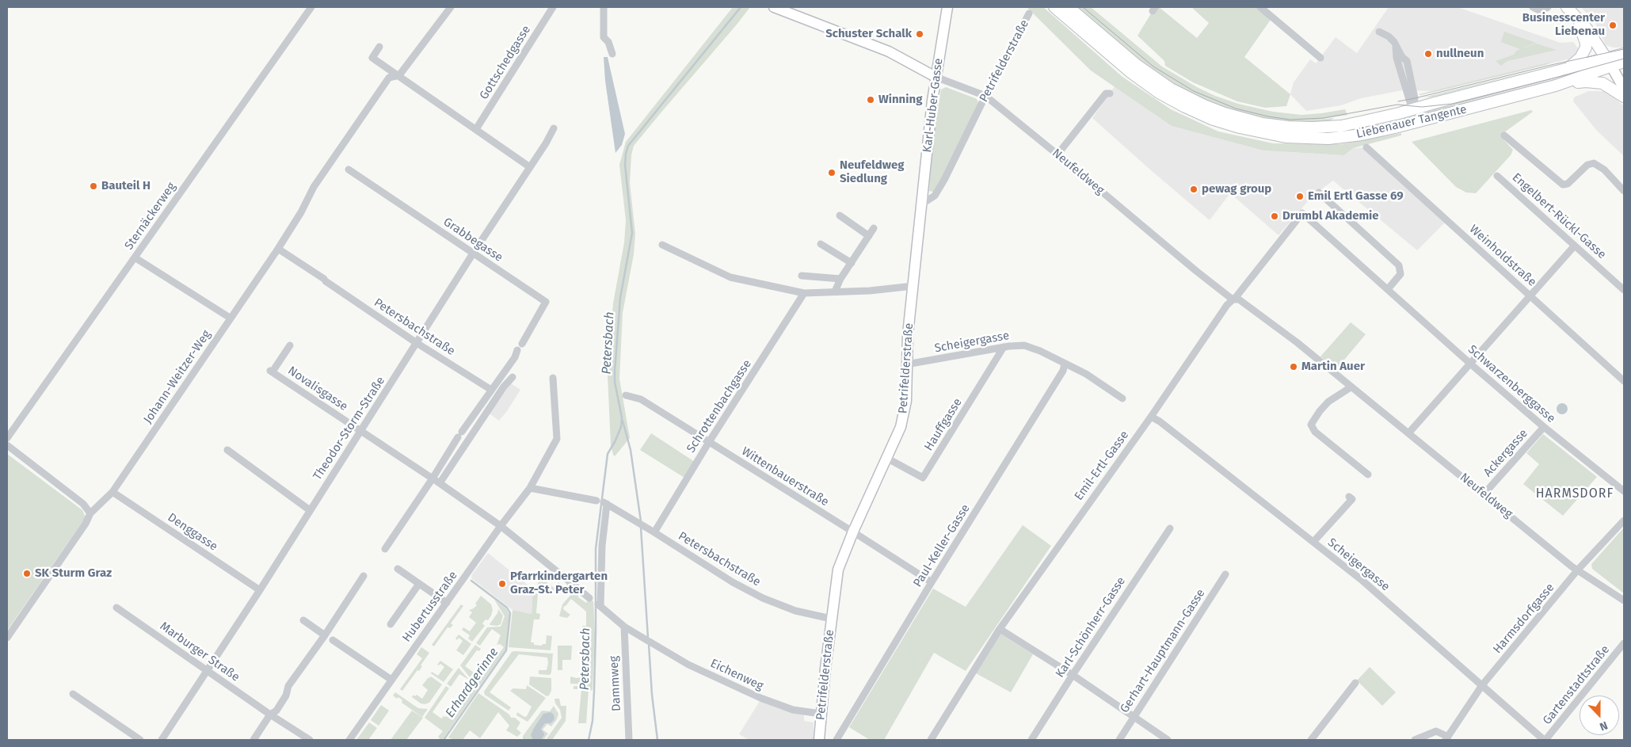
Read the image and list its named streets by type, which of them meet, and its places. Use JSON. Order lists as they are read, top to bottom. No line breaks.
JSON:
{"streets":{"main road":["Petrifelderstraße","Karl-Huber-Gasse","Liebenauer Tangente","Neufeldweg"],"street":["Gottschedgasse","Sternäckerweg","Engelbert-Rückl-Gasse","Grabbegasse","Weinholdstraße","Petersbachstraße","Scheigergasse","Johann-Weitzer-Weg","Schwarzenberggasse","Novalisgasse","Schrottenbachgasse","Hauffgasse","Theodor-Storm-Straße","Ackergasse","Emil-Ertl-Gasse","Wittenbauerstraße","Denggasse","Paul-Keller-Gasse","Hubertusstraße","Harmsdorfgasse","Karl-Schönherr-Gasse","Gerhart-Hauptmann-Gasse","Marburger Straße","Eichenweg","Dammweg","Gartenstadtstraße"]},"crossings":[["Petrifelderstraße","Karl-Huber-Gasse"],["Petrifelderstraße","Neufeldweg"],["Petrifelderstraße","Petersbachstraße"],["Petrifelderstraße","Scheigergasse"],["Petrifelderstraße","Hauffgasse"],["Petrifelderstraße","Wittenbauerstraße"],["Petrifelderstraße","Eichenweg"],["Karl-Huber-Gasse","Neufeldweg"],["Neufeldweg","Ackergasse"],["Neufeldweg","Emil-Ertl-Gasse"],["Neufeldweg","Harmsdorfgasse"],["Grabbegasse","Theodor-Storm-Straße"],["Petersbachstraße","Johann-Weitzer-Weg"],["Petersbachstraße","Schrottenbachgasse"],["Petersbachstraße","Theodor-Storm-Straße"],["Petersbachstraße","Eichenweg"],["Scheigergasse","Hauffgasse"],["Scheigergasse","Emil-Ertl-Gasse"],["Scheigergasse","Paul-Keller-Gasse"],["Scheigergasse","Harmsdorfgasse"],["Scheigergasse","Gartenstadtstraße"],["Johann-Weitzer-Weg","Denggasse"],["Schwarzenberggasse","Ackergasse"],["Schwarzenberggasse","Emil-Ertl-Gasse"],["Novalisgasse","Theodor-Storm-Straße"],["Novalisgasse","Hubertusstraße"],["Schrottenbachgasse","Wittenbauerstraße"],["Theodor-Storm-Straße","Denggasse"],["Theodor-Storm-Straße","Marburger Straße"],["Wittenbauerstraße","Paul-Keller-Gasse"],["Eichenweg","Dammweg"]],"districts":["HARMSDORF"],"water":["Petersbach","Erhardgerinne"],"places":["Businesscenter Liebenau","Schuster Schalk","nullneun","Winning","Neufeldweg Siedlung","Bauteil H","pewag group","Emil Ertl Gasse 69","Drumbl Akademie","Martin Auer","SK Sturm Graz","Pfarrkindergarten Graz-St. Peter"],"north":"bottom"}
